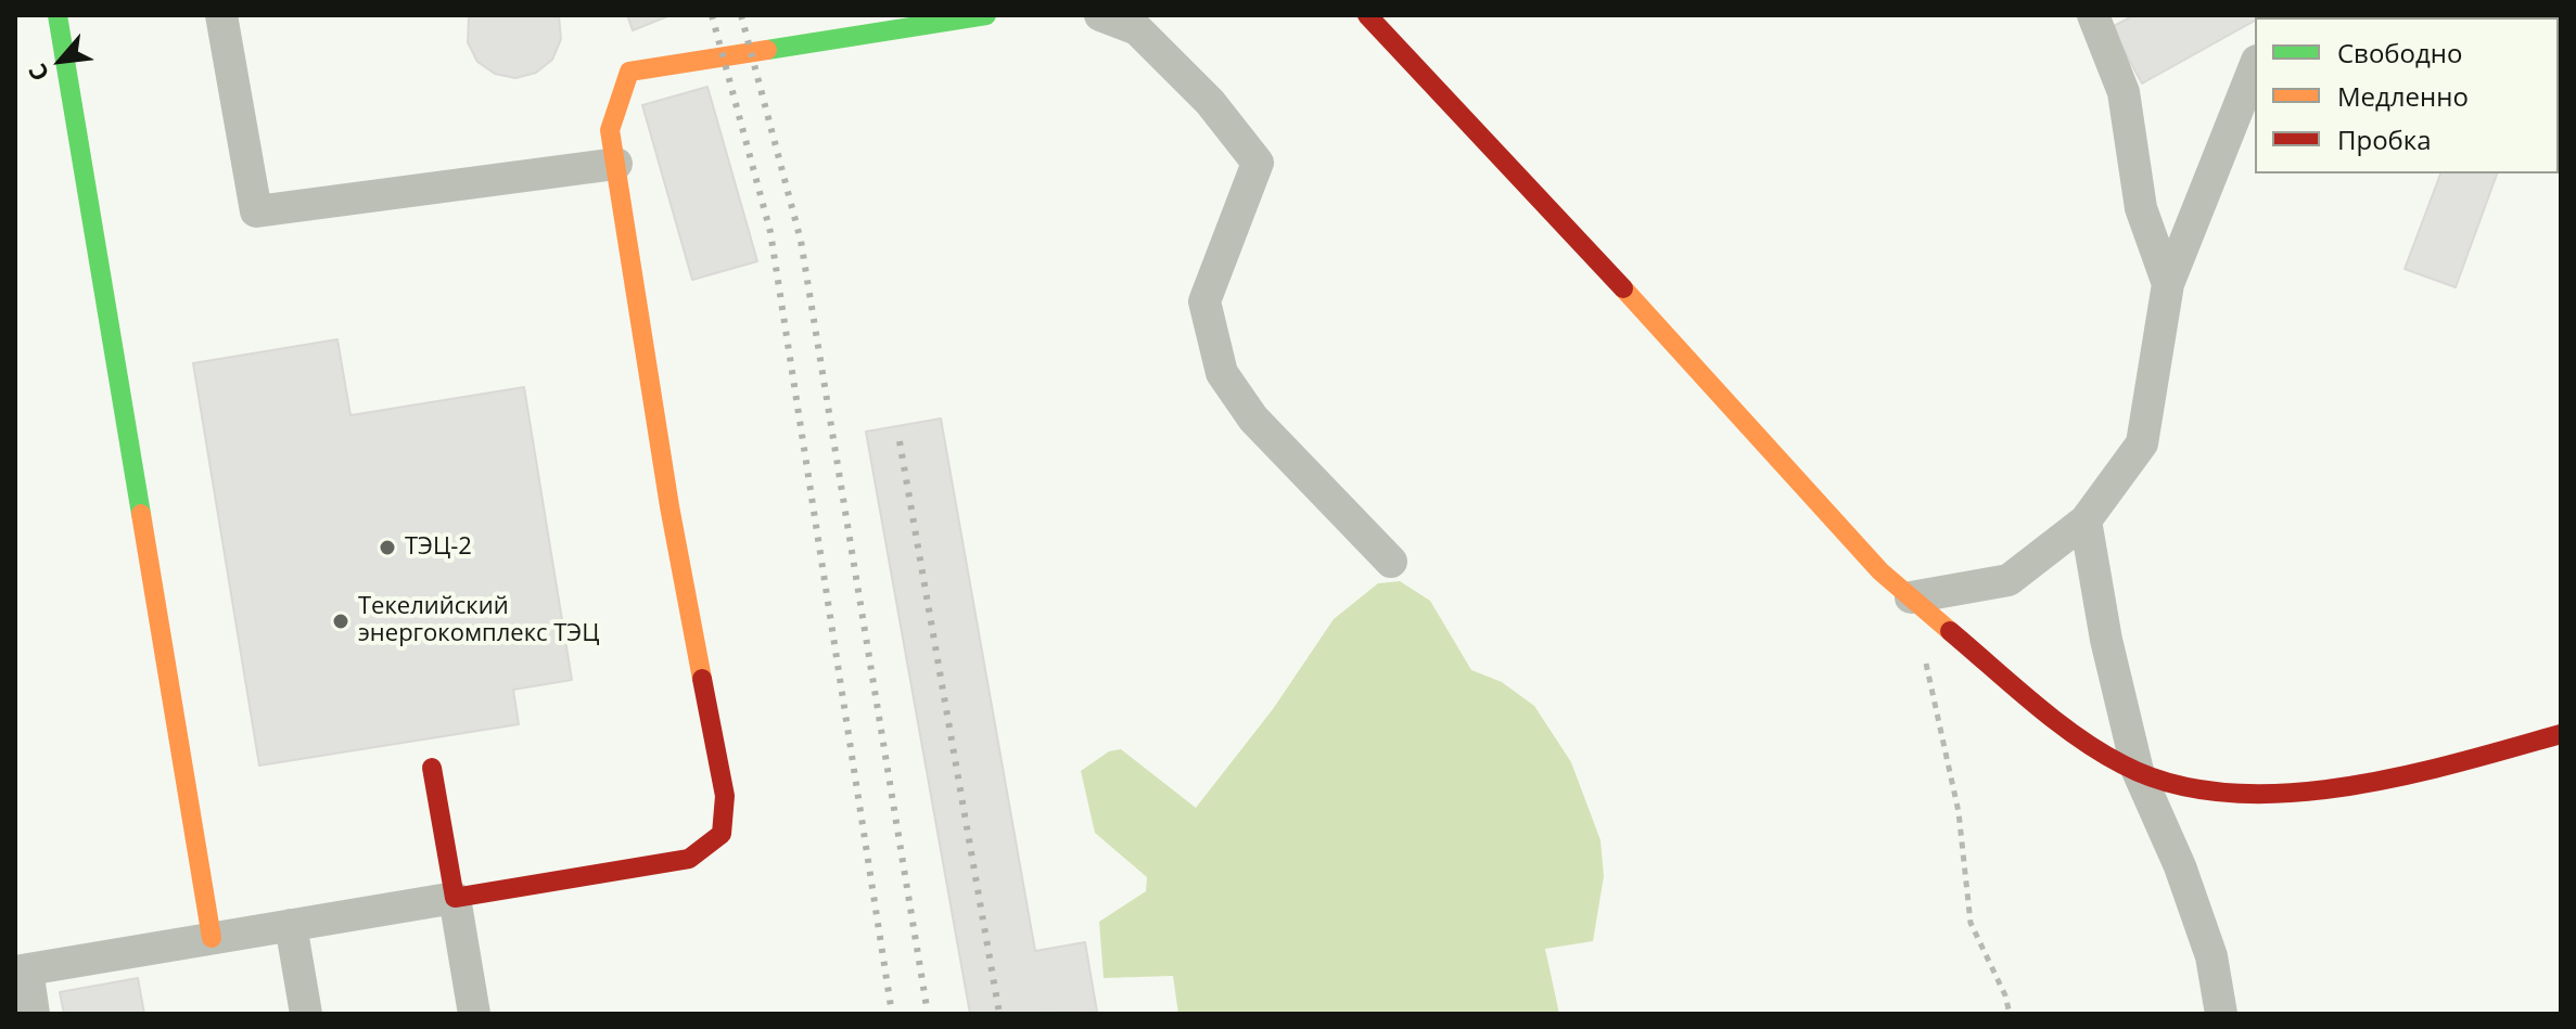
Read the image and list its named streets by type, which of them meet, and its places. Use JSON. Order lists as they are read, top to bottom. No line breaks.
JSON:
{"places":["ТЭЦ-2","Текелийский энергокомплекс ТЭЦ"],"legend":["Свободно","Медленно","Пробка"],"north":"bottom left"}
